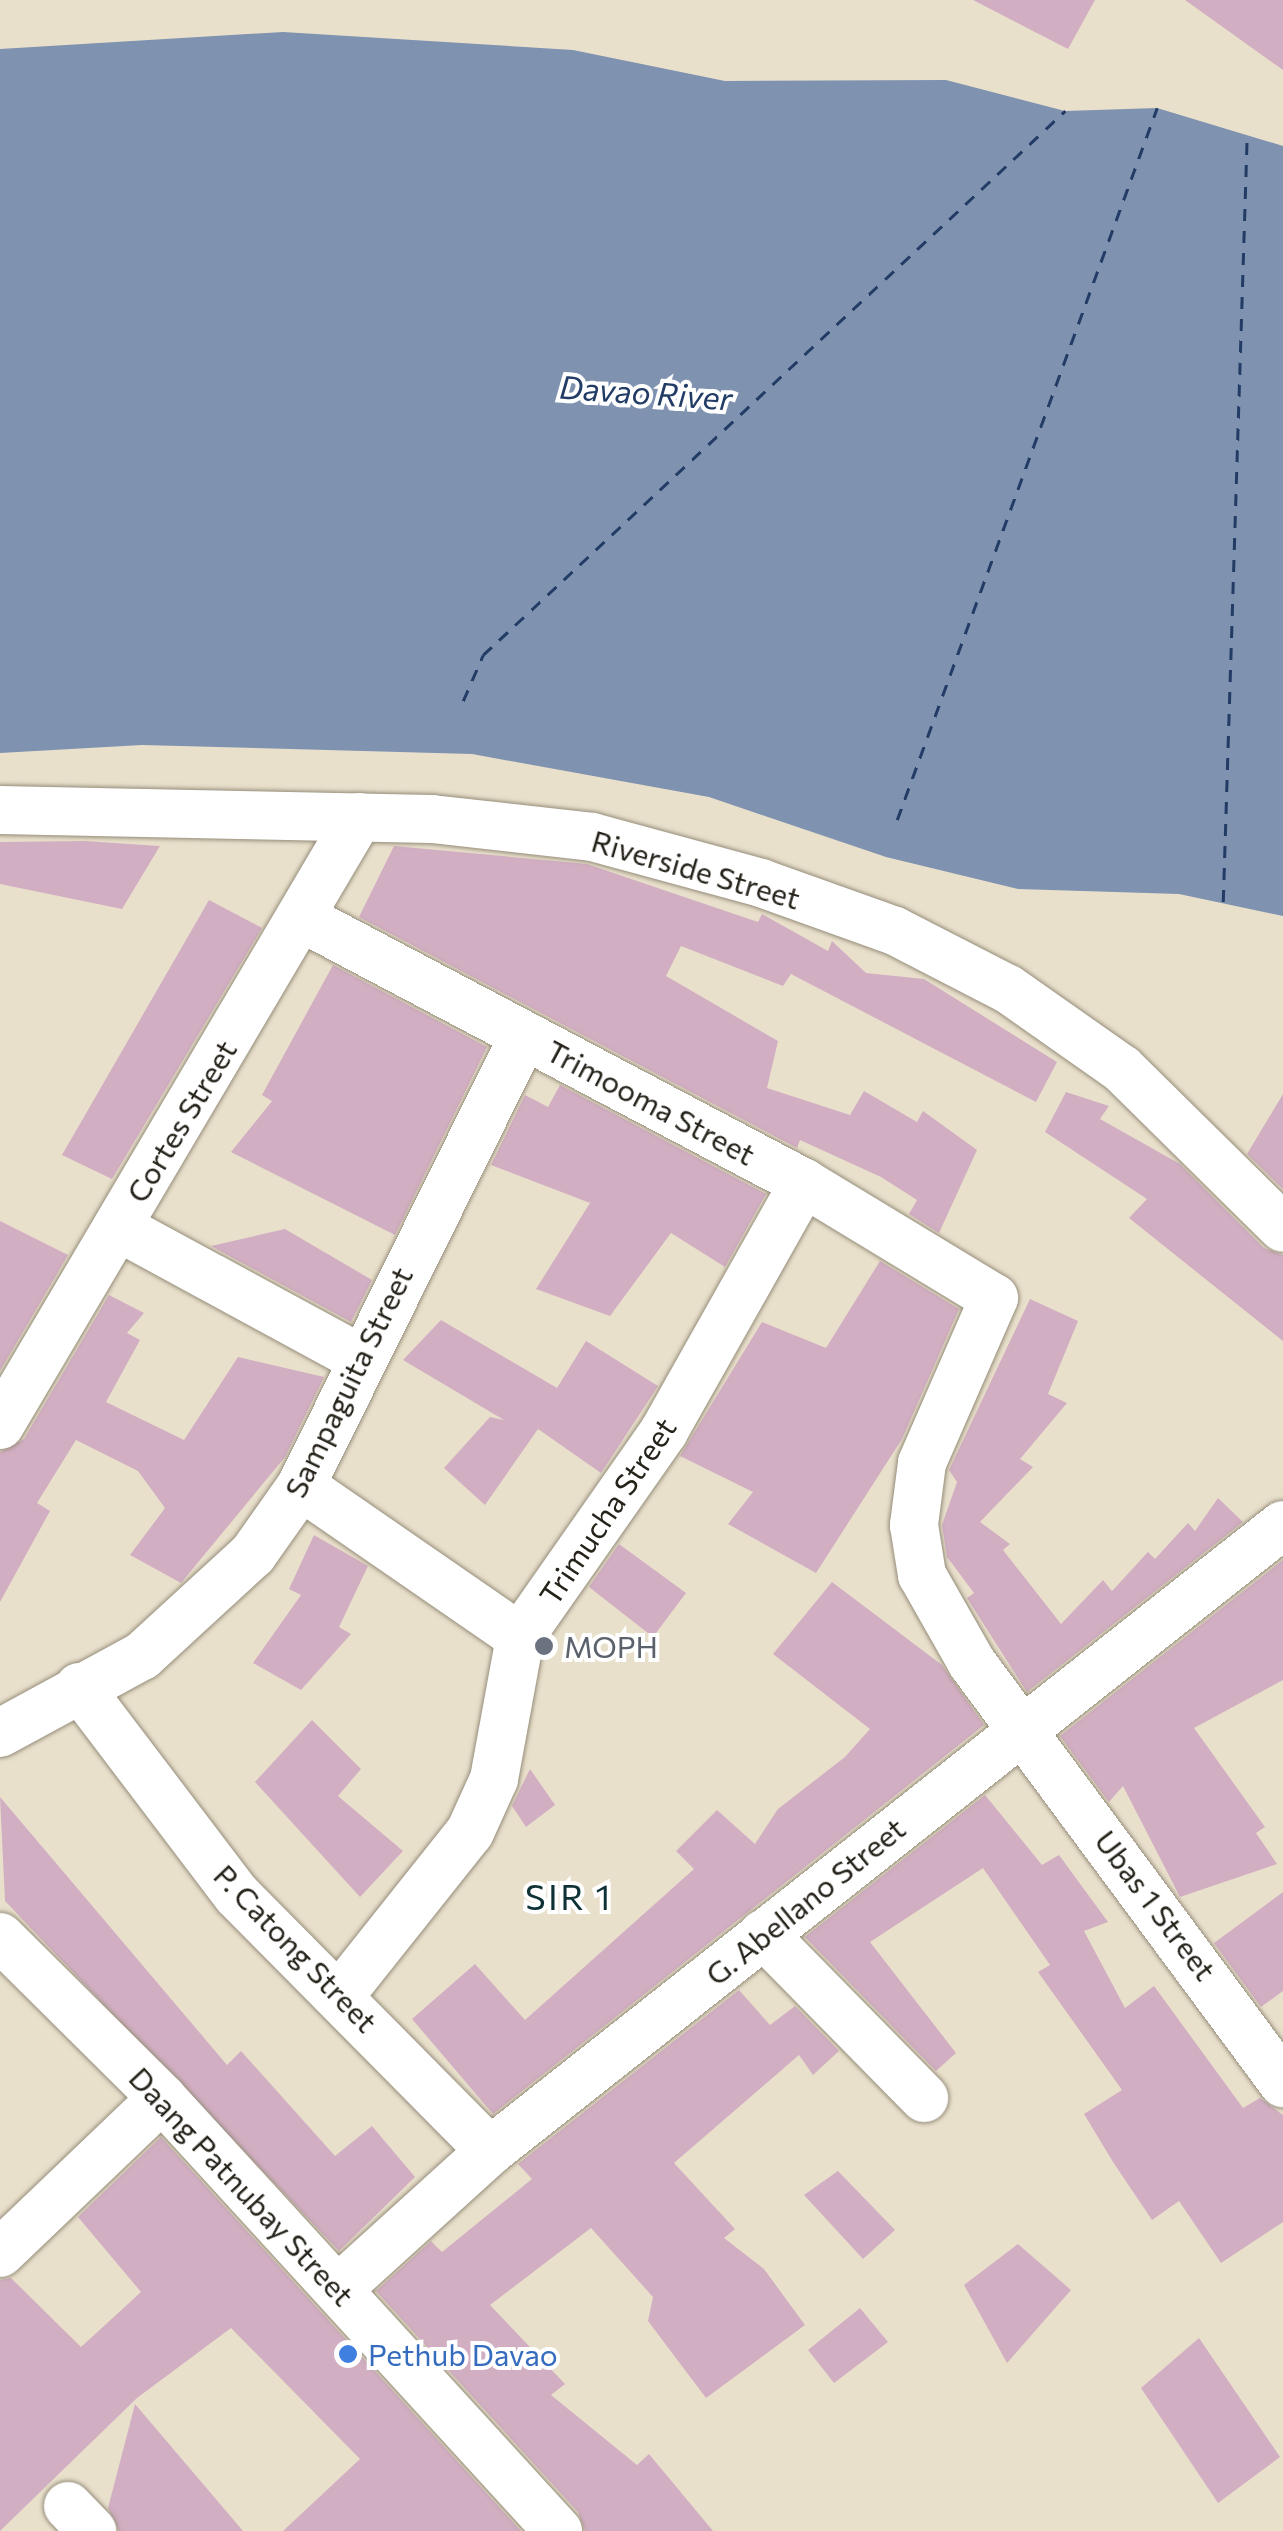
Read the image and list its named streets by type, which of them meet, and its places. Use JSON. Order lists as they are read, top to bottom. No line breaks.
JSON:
{"streets":{"street":["Riverside Street","Trimooma Street","Cortes Street","Sampaguita Street","Trimucha Street","G. Abellano Street","Ubas 1 Street","P. Catong Street","Daang Patnubay Street"]},"crossings":[["Riverside Street","Cortes Street"],["Trimooma Street","Cortes Street"],["Trimooma Street","Sampaguita Street"],["Trimooma Street","Trimucha Street"],["Trimooma Street","Ubas 1 Street"],["Sampaguita Street","P. Catong Street"],["Trimucha Street","P. Catong Street"],["G. Abellano Street","Ubas 1 Street"],["G. Abellano Street","P. Catong Street"],["G. Abellano Street","Daang Patnubay Street"]],"districts":["SIR 1"],"water":["Davao River"],"places":["MOPH","Pethub Davao"]}
